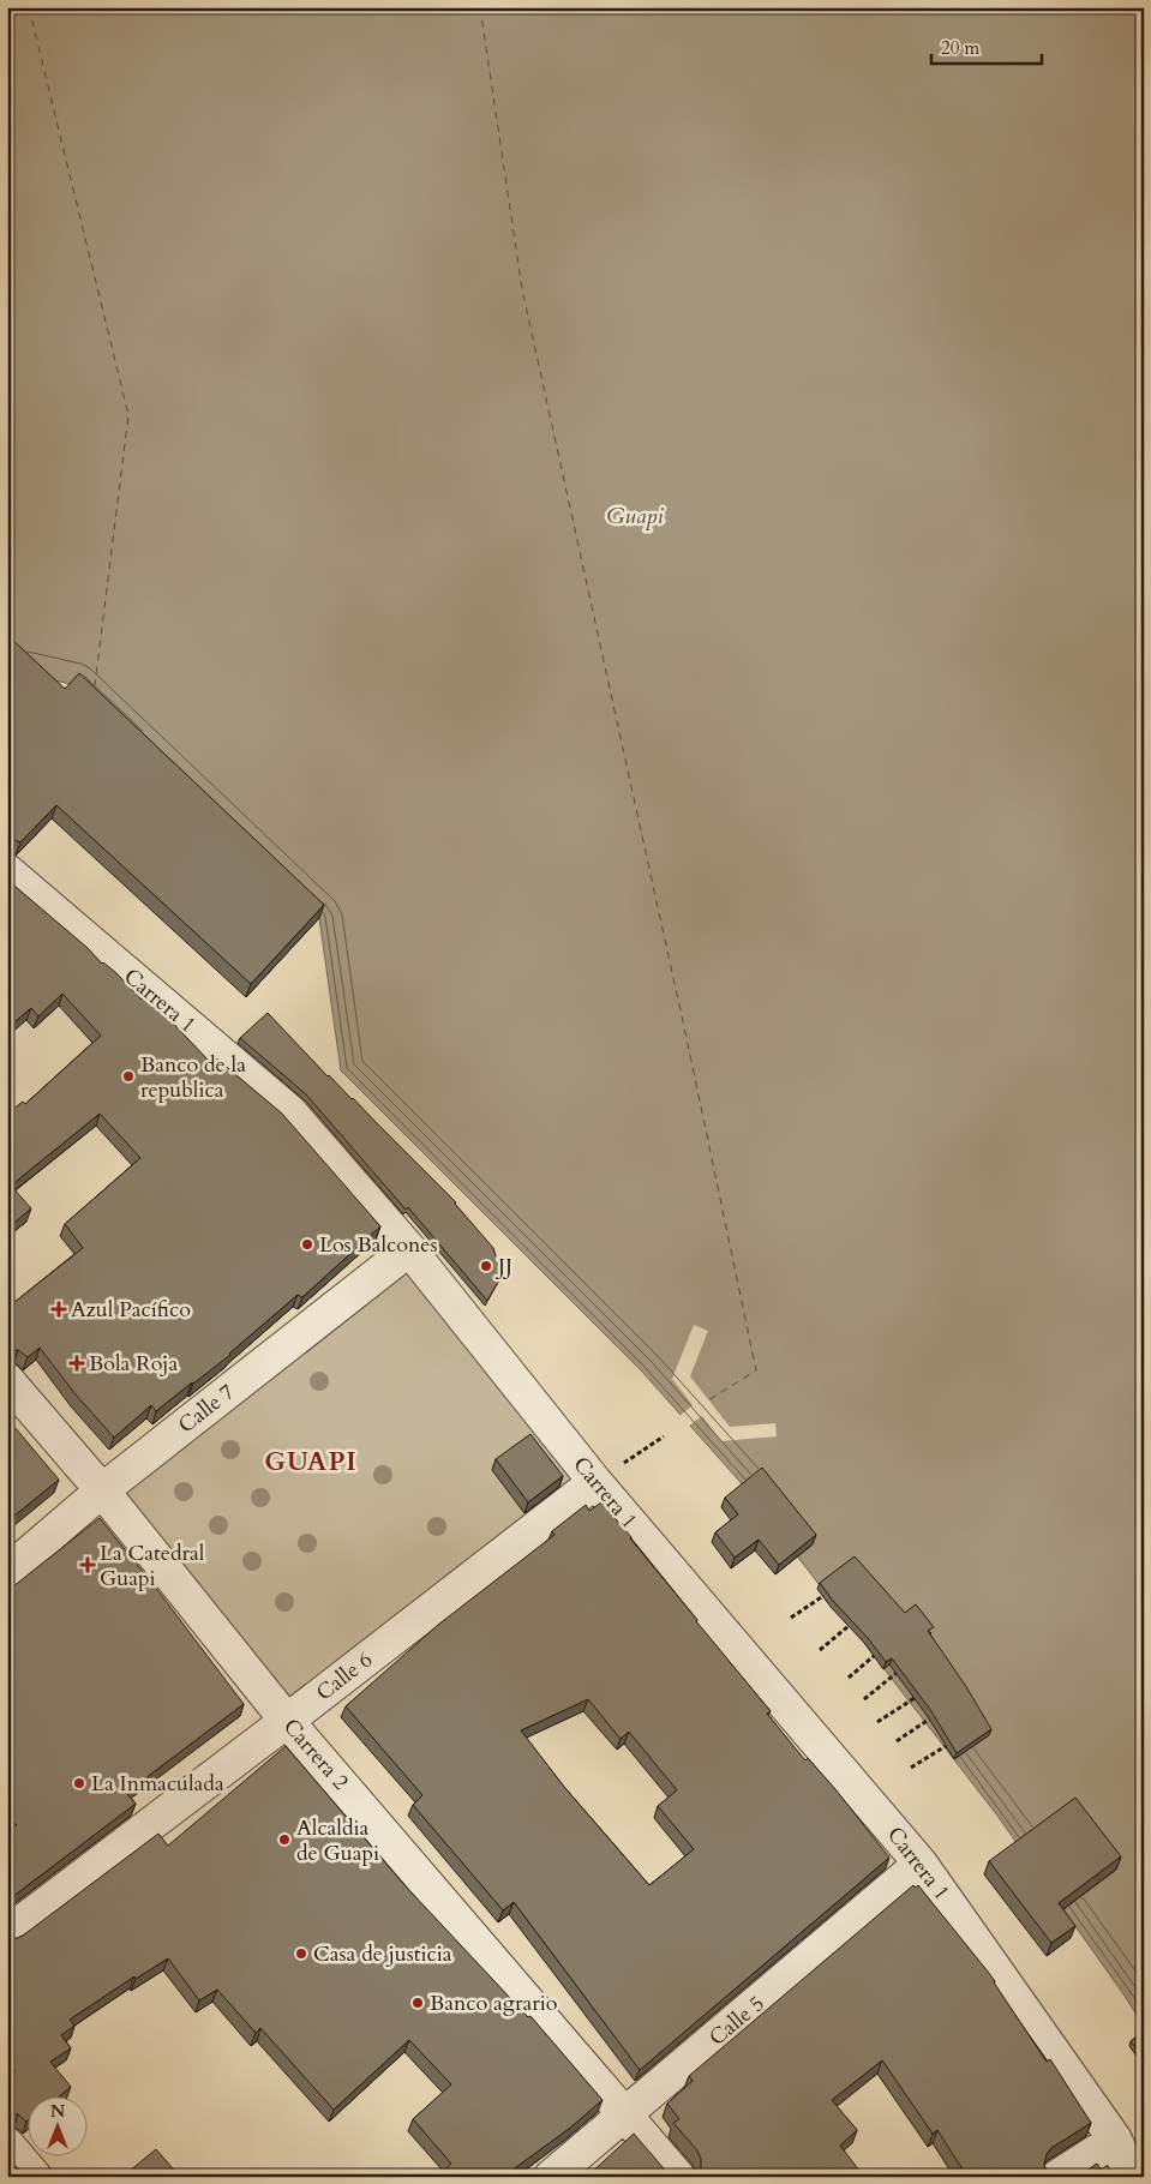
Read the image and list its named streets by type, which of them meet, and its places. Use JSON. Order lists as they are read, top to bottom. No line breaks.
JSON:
{"streets":{"street":["Carrera 1","Calle 7","Calle 6","Carrera 2","Calle 5"]},"crossings":[["Carrera 1","Calle 7"],["Carrera 1","Calle 6"],["Carrera 1","Calle 5"],["Calle 7","Carrera 2"],["Calle 6","Carrera 2"],["Carrera 2","Calle 5"]],"districts":["GUAPI"],"water":["Guapi"],"places":{"other":["Banco de la republica","Los Balcones","JJ","La Inmaculada","Alcaldia de Guapi","Casa de justicia","Banco agrario"],"health":["Azul Pacífico","Bola Roja","La Catedral Guapi"]},"scale_bar":"20 m","north":"top"}
